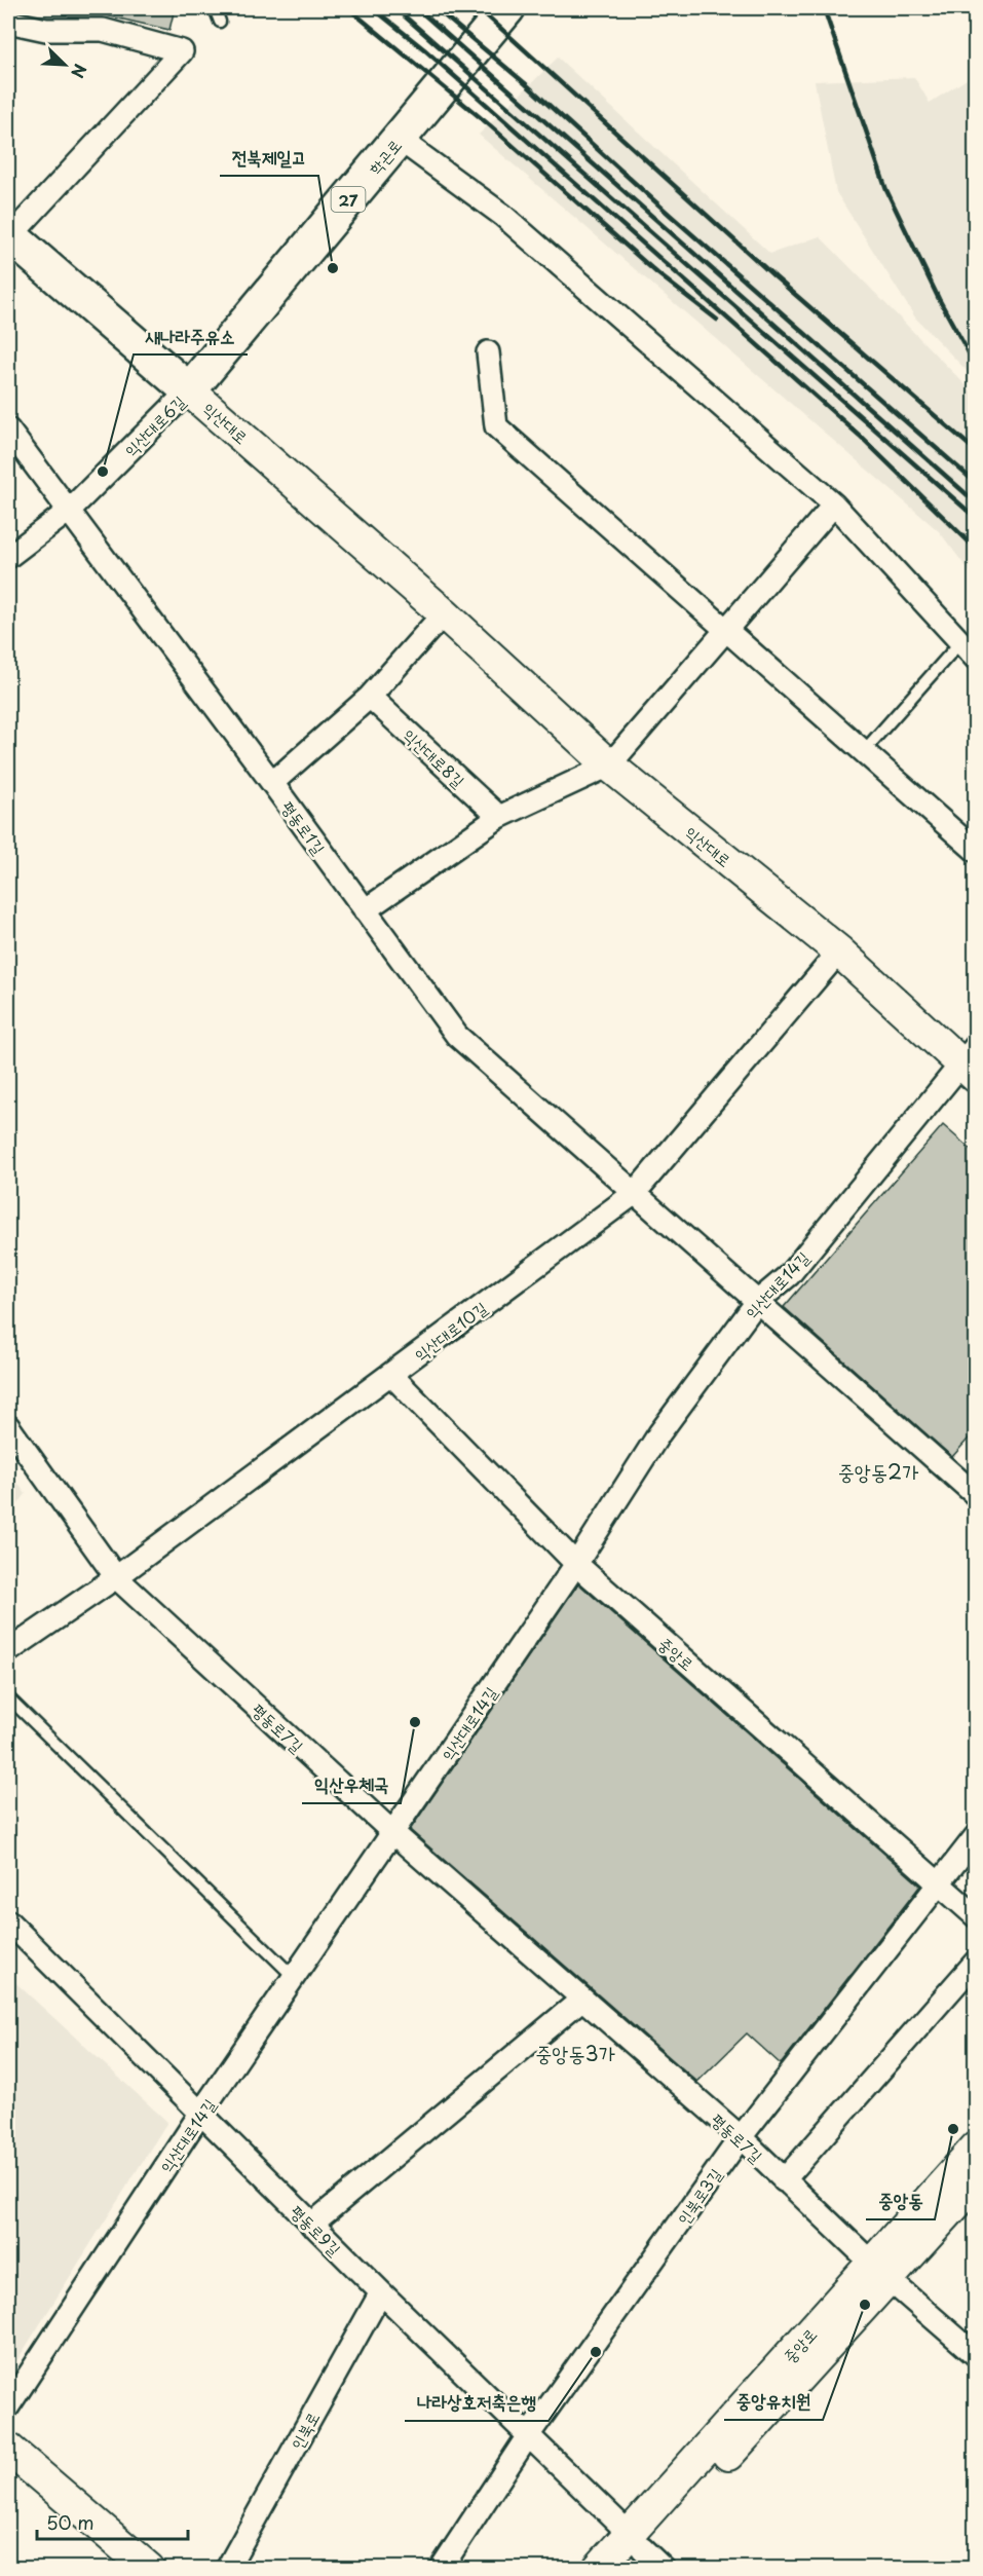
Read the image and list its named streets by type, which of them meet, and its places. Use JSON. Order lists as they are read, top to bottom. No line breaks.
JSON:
{"streets":{"main road":["학곤로","27","익산대로"],"street":["익산대로6길","익산대로8길","평동로1길","익산대로14길","익산대로10길","중앙로","평동로7길","인북로3길","평동로9길","인북로"]},"crossings":[["학곤로","익산대로"],["학곤로","익산대로6길"],["익산대로","익산대로6길"],["익산대로","익산대로14길"],["익산대로","익산대로10길"],["익산대로6길","평동로1길"],["평동로1길","익산대로10길"],["익산대로14길","중앙로"],["익산대로14길","평동로7길"],["익산대로14길","평동로9길"],["익산대로10길","중앙로"],["익산대로10길","평동로7길"],["중앙로","평동로7길"],["중앙로","인북로3길"],["중앙로","평동로9길"],["평동로7길","인북로3길"],["인북로3길","평동로9길"],["평동로9길","인북로"]],"districts":["중앙동2가","중앙동3가"],"places":["전북제일고","새나라주유소","익산우체국","중앙동","중앙유치원","나라상호저축은행"],"scale_bar":"50 m","north":"bottom right"}
